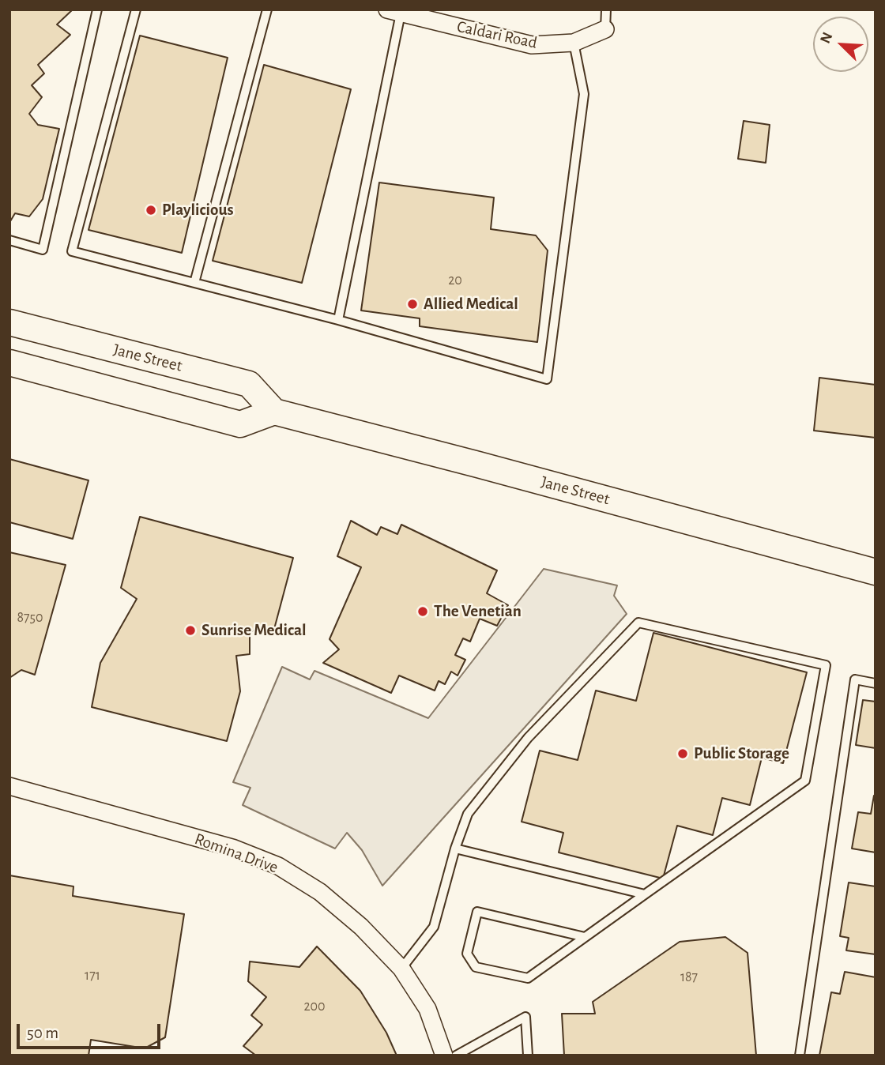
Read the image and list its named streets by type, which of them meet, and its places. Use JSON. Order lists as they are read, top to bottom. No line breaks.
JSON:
{"streets":{"main road":["Jane Street"],"street":["Caldari Road","Romina Drive"]},"places":["Playlicious","Allied Medical","The Venetian","Sunrise Medical","Public Storage"],"house_numbers":["20","8750","171","187","200"],"scale_bar":"50 m","north":"top left"}
